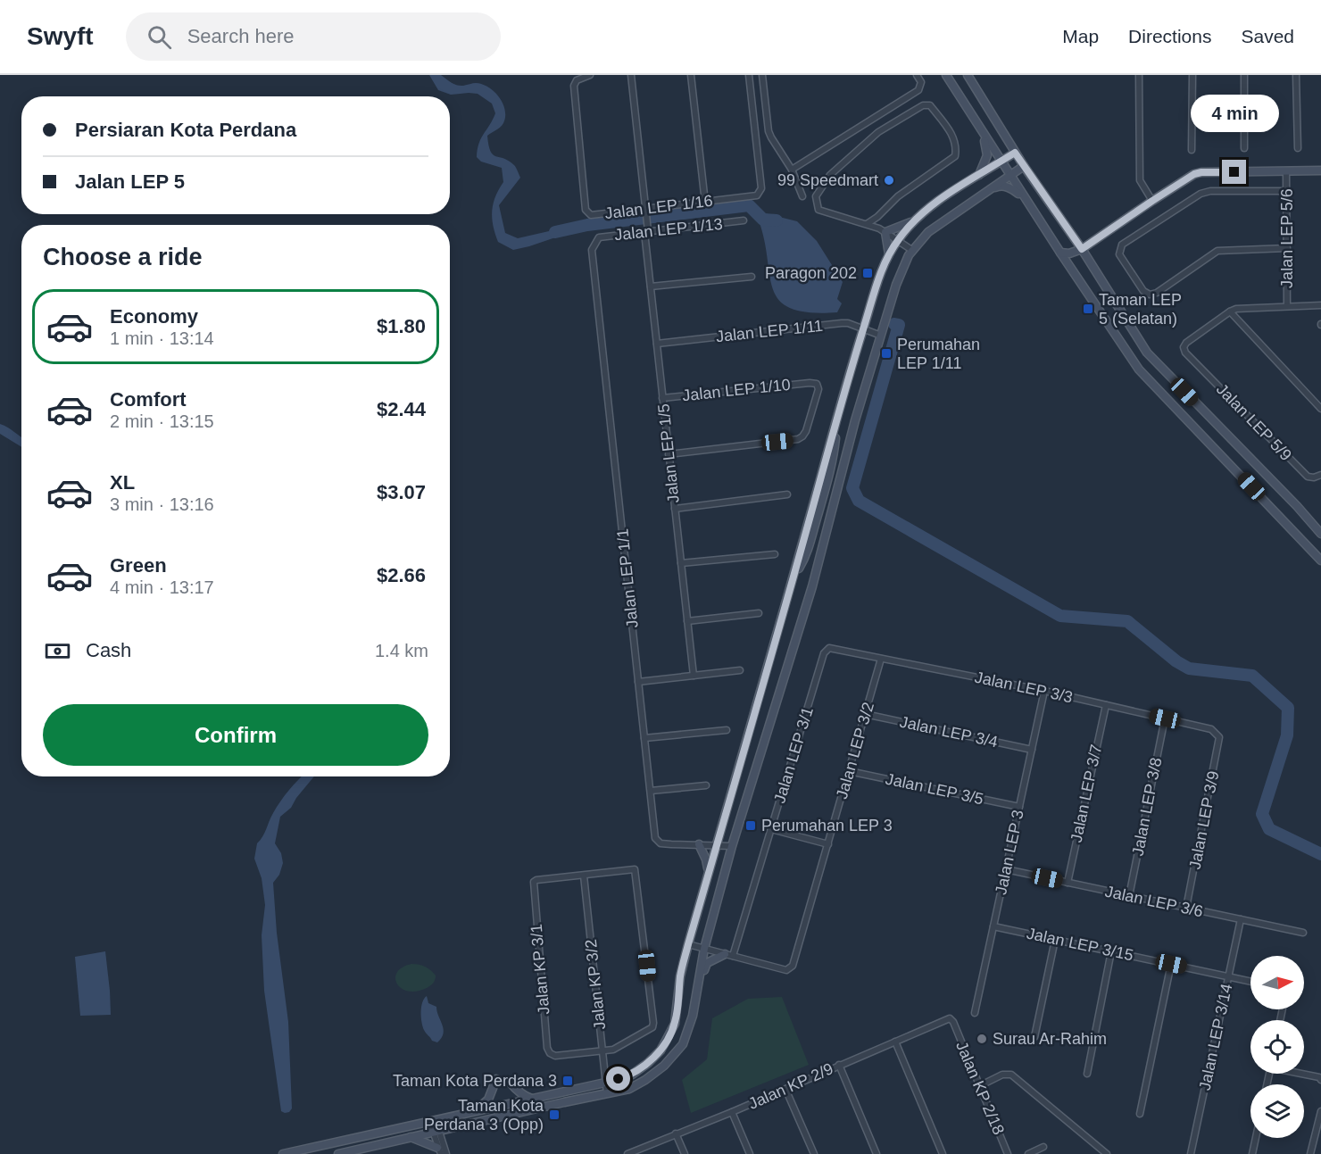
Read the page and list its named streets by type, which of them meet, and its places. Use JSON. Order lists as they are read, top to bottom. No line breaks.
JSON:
{"streets":{"street":["Jalan LEP 1/16","Jalan LEP 1/13","Jalan LEP 5/6","Jalan LEP 1/11","Jalan LEP 1/10","Jalan LEP 5/9","Jalan LEP 1/5","Jalan LEP 1/1","Jalan LEP 3/3","Jalan LEP 3/4","Jalan LEP 3/2","Jalan LEP 3/1","Jalan LEP 3/5","Jalan LEP 3/7","Jalan LEP 3/8","Jalan LEP 3/9","Jalan LEP 3","Jalan LEP 3/6","Jalan LEP 3/15","Jalan KP 3/1","Jalan KP 3/2","Jalan LEP 3/14","Jalan KP 2/9","Jalan KP 2/18"]},"crossings":[["Jalan LEP 1/16","Jalan LEP 1/5"],["Jalan LEP 1/13","Jalan LEP 1/5"],["Jalan LEP 1/13","Jalan LEP 1/1"],["Jalan LEP 1/11","Jalan LEP 1/5"],["Jalan LEP 1/10","Jalan LEP 1/5"],["Jalan LEP 3/3","Jalan LEP 3/2"],["Jalan LEP 3/3","Jalan LEP 3/1"],["Jalan LEP 3/3","Jalan LEP 3/7"],["Jalan LEP 3/3","Jalan LEP 3/8"],["Jalan LEP 3/3","Jalan LEP 3/9"],["Jalan LEP 3/3","Jalan LEP 3"],["Jalan LEP 3/4","Jalan LEP 3/2"],["Jalan LEP 3/4","Jalan LEP 3"],["Jalan LEP 3/2","Jalan LEP 3/1"],["Jalan LEP 3/2","Jalan LEP 3/5"],["Jalan LEP 3/5","Jalan LEP 3"],["Jalan LEP 3/7","Jalan LEP 3/6"],["Jalan LEP 3/8","Jalan LEP 3/6"],["Jalan LEP 3/9","Jalan LEP 3/6"],["Jalan LEP 3","Jalan LEP 3/6"],["Jalan LEP 3","Jalan LEP 3/15"],["Jalan LEP 3/6","Jalan LEP 3/14"],["Jalan LEP 3/15","Jalan LEP 3/14"],["Jalan KP 3/1","Jalan KP 3/2"],["Jalan KP 2/9","Jalan KP 2/18"]],"places":{"other":["99 Speedmart","Surau Ar-Rahim"],"transit":["Paragon 202","Taman LEP 5 (Selatan)","Perumahan LEP 1/11","Perumahan LEP 3","Taman Kota Perdana 3","Taman Kota Perdana 3 (Opp)"]},"north":"right","page":{"header":"Swyft","search":"Search here","nav":["Map","Directions","Saved"],"bubble":"4 min","banner":["Persiaran Kota Perdana","Jalan LEP 5"],"heading":"Choose a ride","list":[{"name":"Economy","note":"1 min · 13:14","value":"$1.80"},{"name":"Comfort","note":"2 min · 13:15","value":"$2.44"},{"name":"XL","note":"3 min · 13:16","value":"$3.07"},{"name":"Green","note":"4 min · 13:17","value":"$2.66"}],"pay":["Cash","1.4 km"],"buttons":"Confirm"}}
